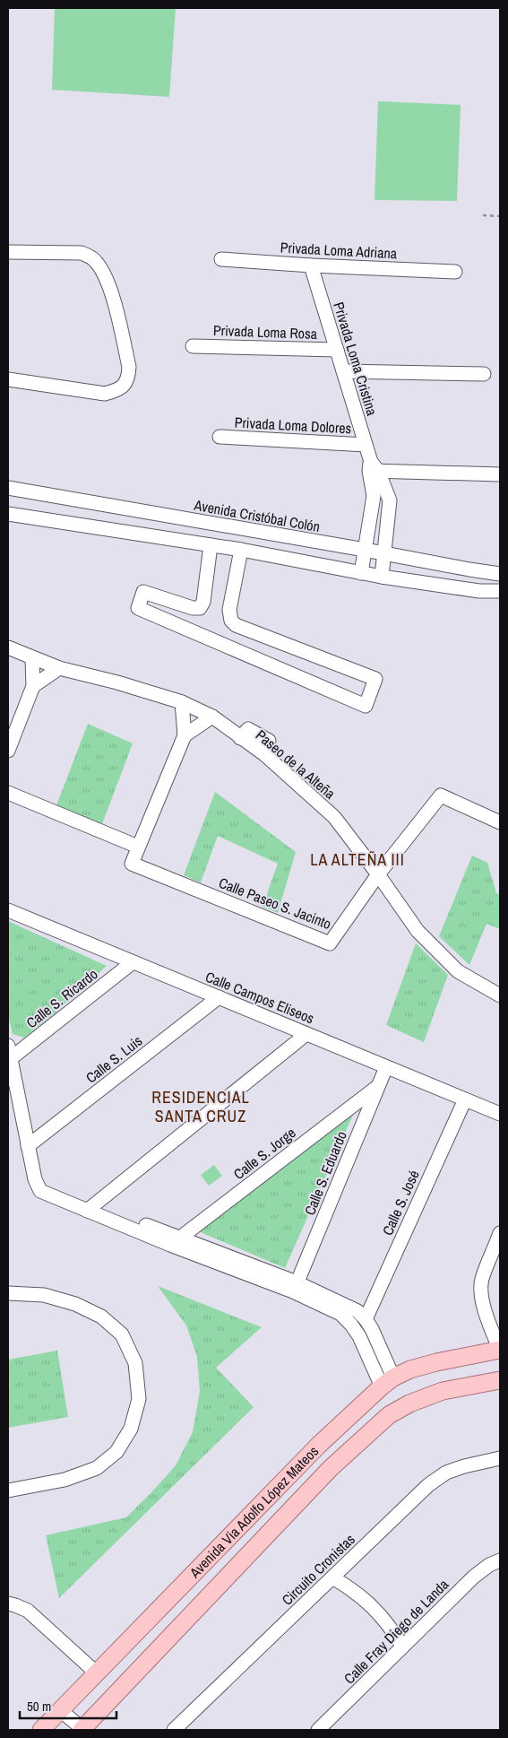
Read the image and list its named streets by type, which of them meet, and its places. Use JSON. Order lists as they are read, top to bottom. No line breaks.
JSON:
{"streets":{"main road":["Avenida Via Adolfo López Mateos"],"street":["Privada Loma Adriana","Privada Loma Rosa","Privada Loma Cristina","Privada Loma Dolores","Avenida Cristóbal Colón","Paseo de la Alteña","Calle Paseo S. Jacinto","Calle Campos Eliseos","Calle S. Ricardo","Calle S. Luis","Calle S. Jorge","Calle S. Eduardo","Calle S. José","Circuito Cronistas","Calle Fray Diego de Landa"]},"crossings":[["Privada Loma Adriana","Privada Loma Cristina"],["Privada Loma Rosa","Privada Loma Cristina"],["Privada Loma Cristina","Privada Loma Dolores"],["Privada Loma Cristina","Avenida Cristóbal Colón"],["Paseo de la Alteña","Calle Paseo S. Jacinto"],["Calle Campos Eliseos","Calle S. Ricardo"],["Calle Campos Eliseos","Calle S. Luis"],["Calle Campos Eliseos","Calle S. Eduardo"],["Calle Campos Eliseos","Calle S. José"],["Calle S. Jorge","Calle S. Eduardo"]],"districts":["LA ALTEÑA III","RESIDENCIAL SANTA CRUZ"],"scale_bar":"50 m"}
